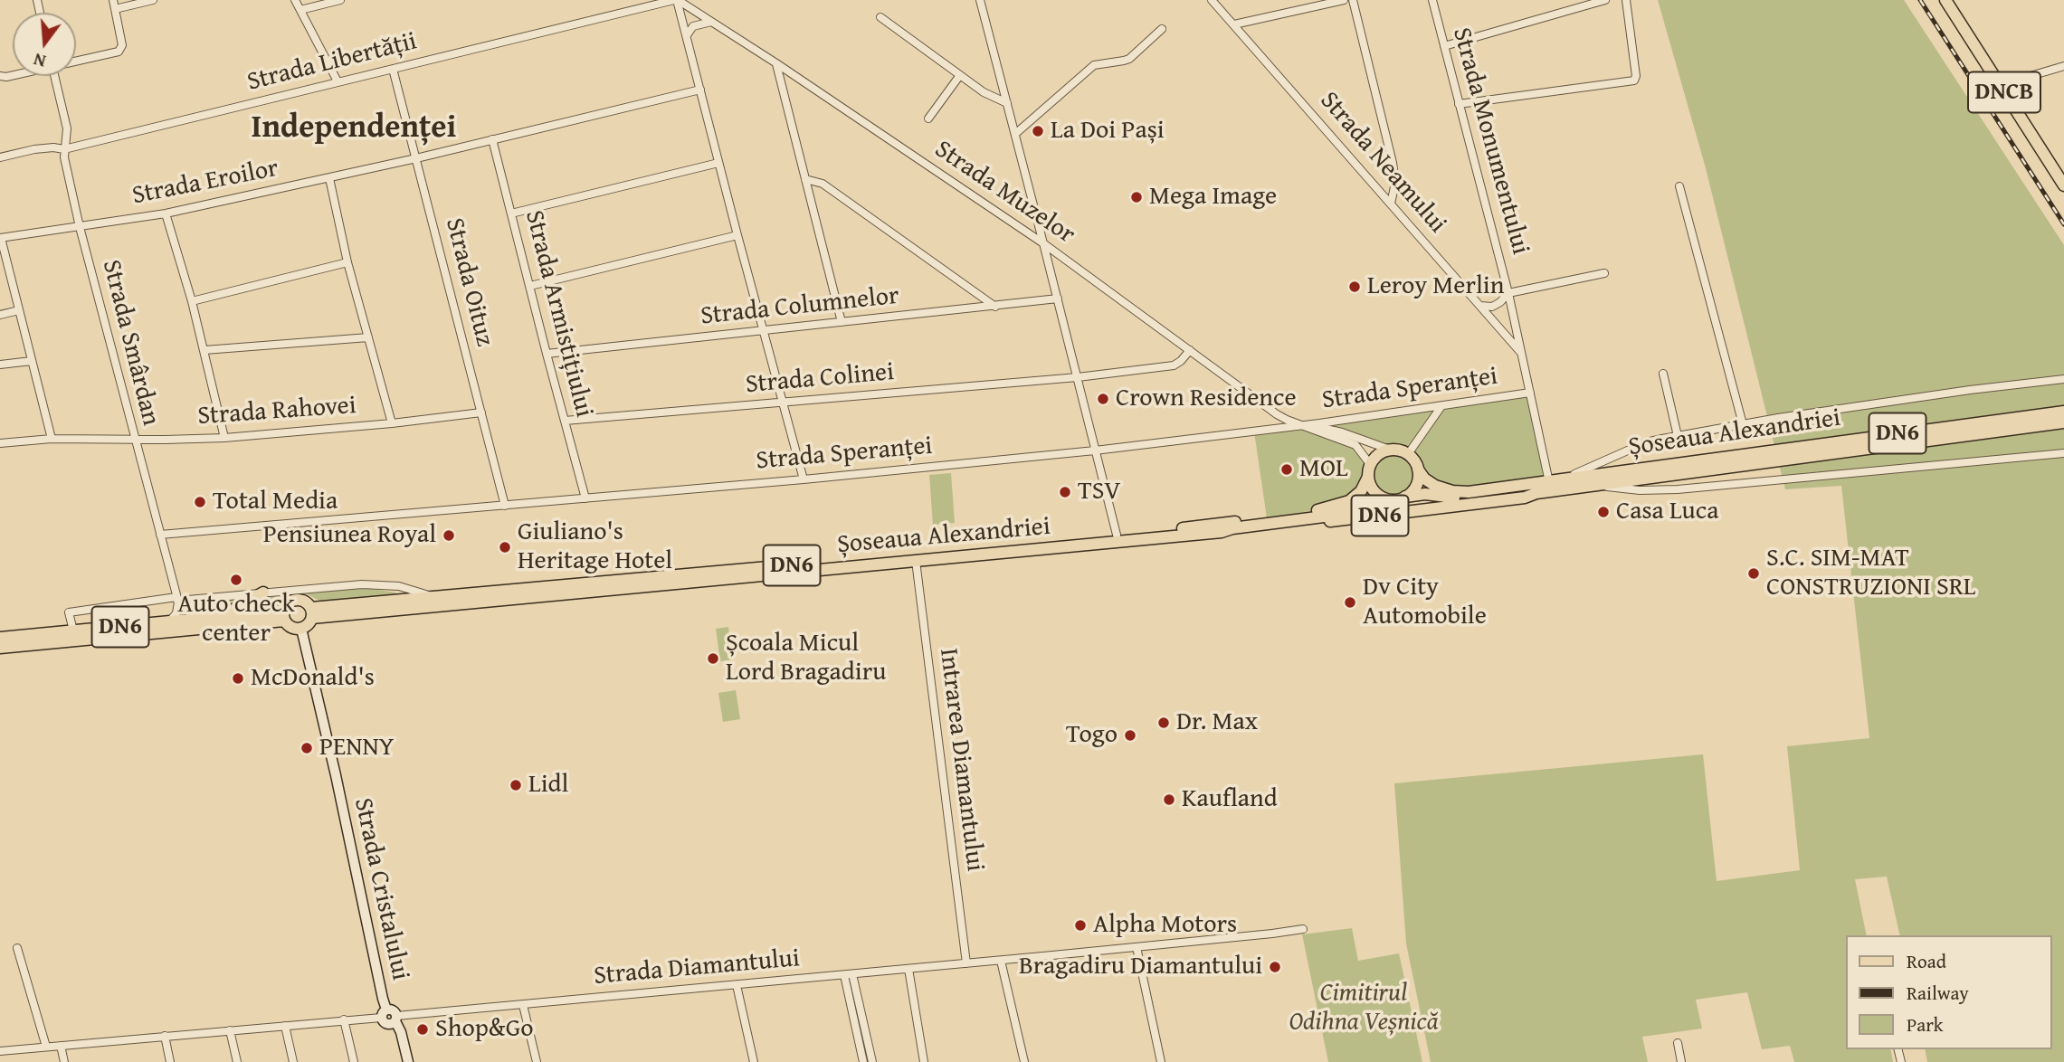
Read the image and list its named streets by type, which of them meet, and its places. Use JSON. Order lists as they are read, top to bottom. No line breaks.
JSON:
{"streets":{"main road":["DNCB","Șoseaua Alexandriei","DN6"],"street":["Strada Libertății","Strada Monumentului","Strada Neamului","Strada Eroilor","Strada Muzelor","Strada Oituz","Strada Columnelor","Strada Armistițiului","Strada Smârdan","Strada Colinei","Strada Speranței","Strada Rahovei","Intrarea Diamantului","Strada Cristalului","Strada Diamantului"]},"crossings":[["Strada Libertății","Strada Muzelor"],["Strada Libertății","Strada Oituz"],["Strada Libertății","Strada Smârdan"],["Strada Monumentului","Strada Neamului"],["Strada Monumentului","Strada Speranței"],["Strada Monumentului","Șoseaua Alexandriei"],["Strada Eroilor","Strada Oituz"],["Strada Eroilor","Strada Armistițiului"],["Strada Eroilor","Strada Smârdan"],["Strada Muzelor","Strada Colinei"],["Strada Muzelor","Strada Speranței"],["Strada Oituz","Strada Speranței"],["Strada Oituz","Strada Rahovei"],["Strada Columnelor","Strada Armistițiului"],["Strada Armistițiului","Strada Colinei"],["Strada Armistițiului","Strada Speranței"],["Strada Smârdan","Strada Speranței"],["Strada Smârdan","Strada Rahovei"],["Șoseaua Alexandriei","DN6"],["Șoseaua Alexandriei","Intrarea Diamantului"],["Șoseaua Alexandriei","Strada Cristalului"],["DN6","Strada Cristalului"],["Intrarea Diamantului","Strada Diamantului"],["Strada Cristalului","Strada Diamantului"]],"districts":["Independenței"],"parks":["Cimitirul Odihna Veșnică"],"places":["La Doi Pași","Mega Image","Leroy Merlin","Crown Residence","MOL","TSV","Total Media","Casa Luca","Pensiunea Royal","Giuliano's Heritage Hotel","S.C. SIM-MAT CONSTRUZIONI SRL","Auto check center","Dv City Automobile","Școala Micul Lord Bragadiru","McDonald's","Dr. Max","Togo","PENNY","Lidl","Kaufland","Alpha Motors","Bragadiru Diamantului","Shop&Go"],"legend":["Road","Railway","Park"],"north":"bottom"}
